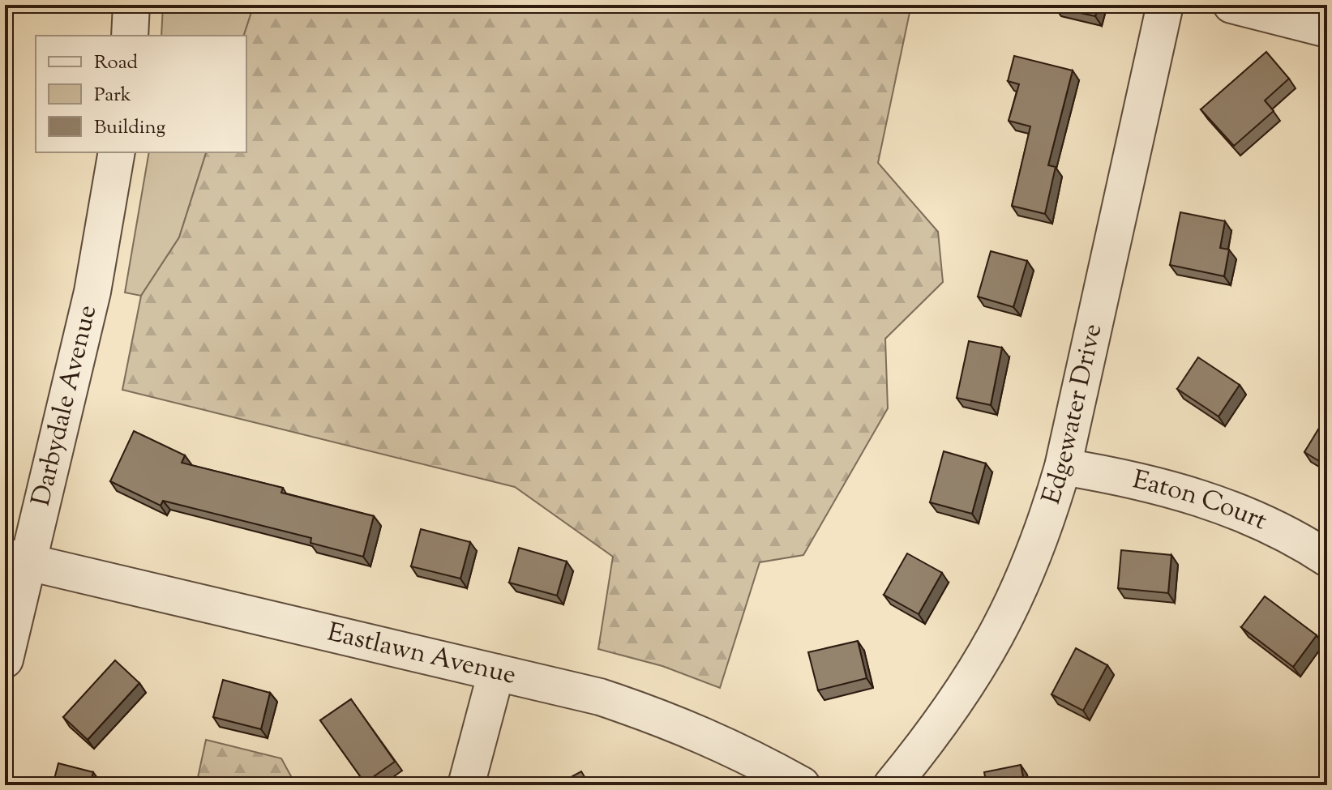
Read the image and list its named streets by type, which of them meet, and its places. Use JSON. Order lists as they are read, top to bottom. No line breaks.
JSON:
{"streets":{"street":["Darbydale Avenue","Edgewater Drive","Eaton Court","Eastlawn Avenue"]},"crossings":[["Darbydale Avenue","Eastlawn Avenue"],["Edgewater Drive","Eaton Court"]],"legend":["Road","Park","Building"]}
